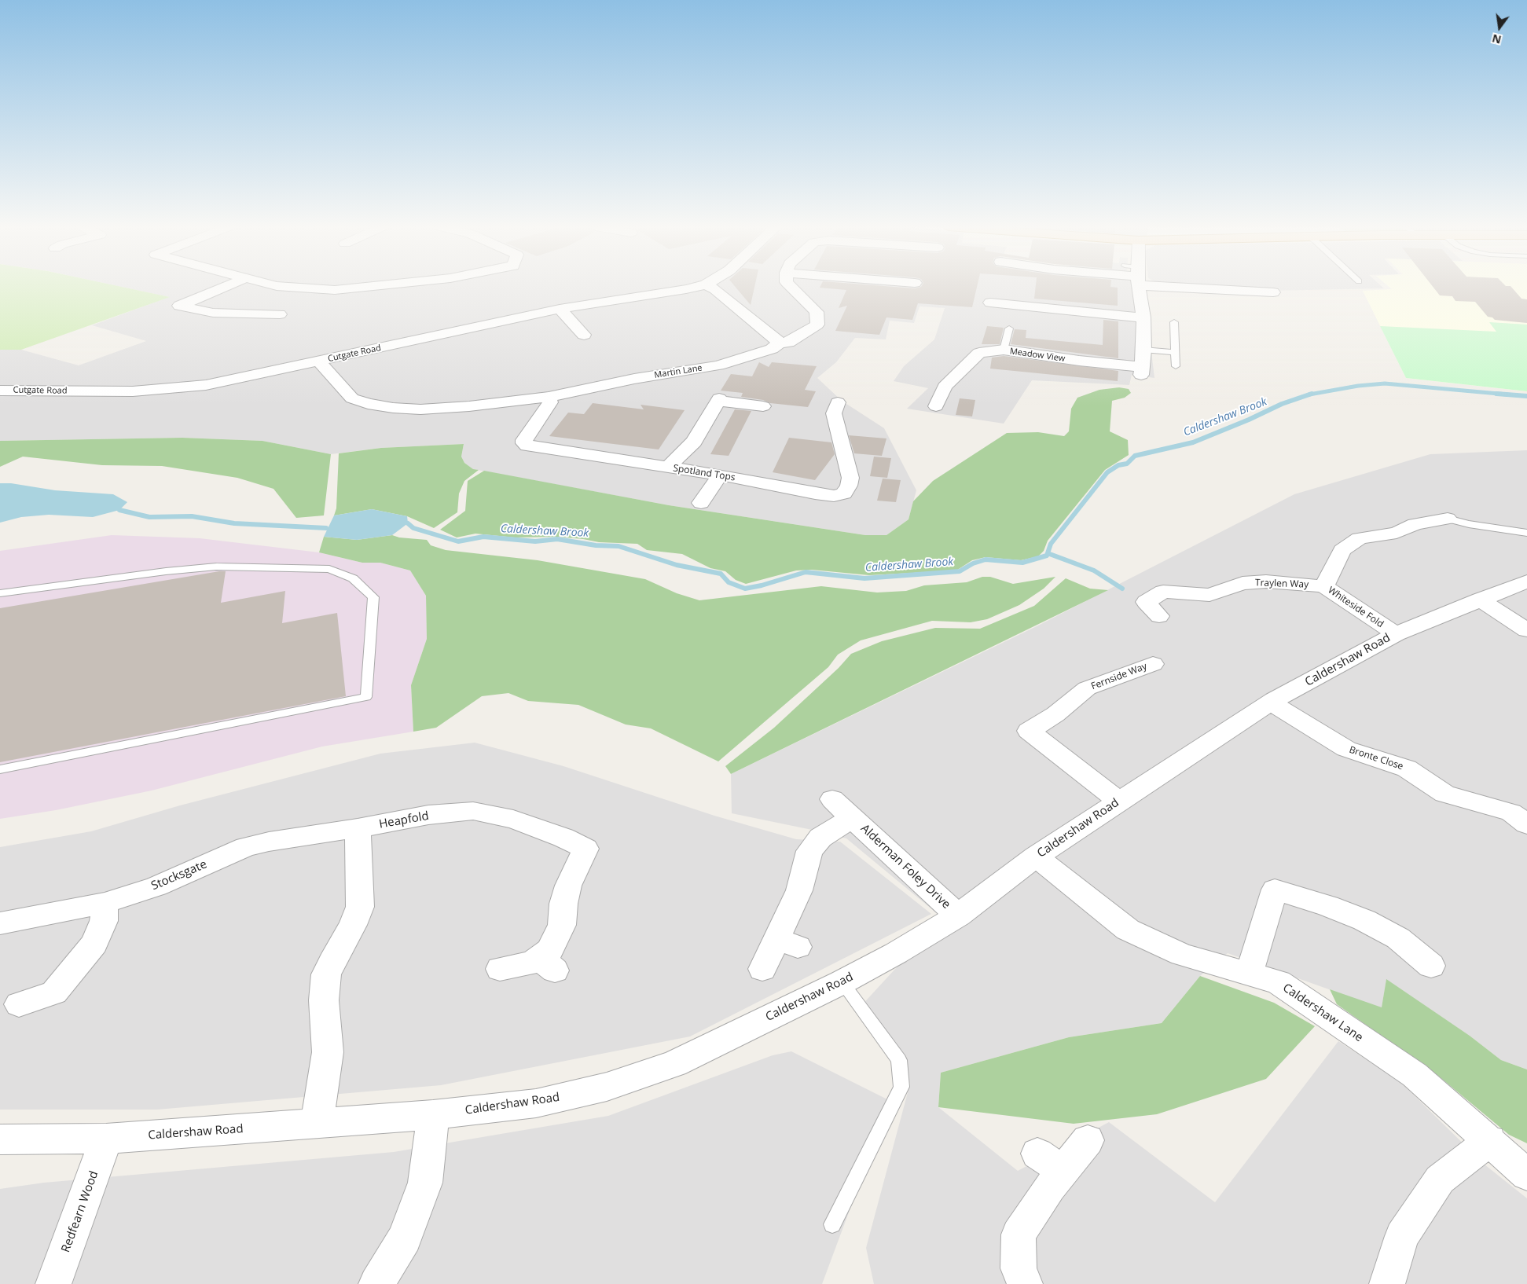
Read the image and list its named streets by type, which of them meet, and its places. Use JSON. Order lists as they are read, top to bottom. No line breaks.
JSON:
{"streets":{"street":["Cutgate Road","Meadow View","Martin Lane","Spotland Tops","Traylen Way","Whiteside Fold","Caldershaw Road","Fernside Way","Bronte Close","Heapfold","Alderman Foley Drive","Stocksgate","Caldershaw Lane","Redfearn Wood"]},"crossings":[["Cutgate Road","Martin Lane"],["Martin Lane","Spotland Tops"],["Traylen Way","Whiteside Fold"],["Whiteside Fold","Caldershaw Road"],["Caldershaw Road","Fernside Way"],["Caldershaw Road","Bronte Close"],["Caldershaw Road","Alderman Foley Drive"],["Caldershaw Road","Caldershaw Lane"],["Caldershaw Road","Redfearn Wood"],["Heapfold","Stocksgate"]],"water":["Caldershaw Brook"],"north":"bottom"}
